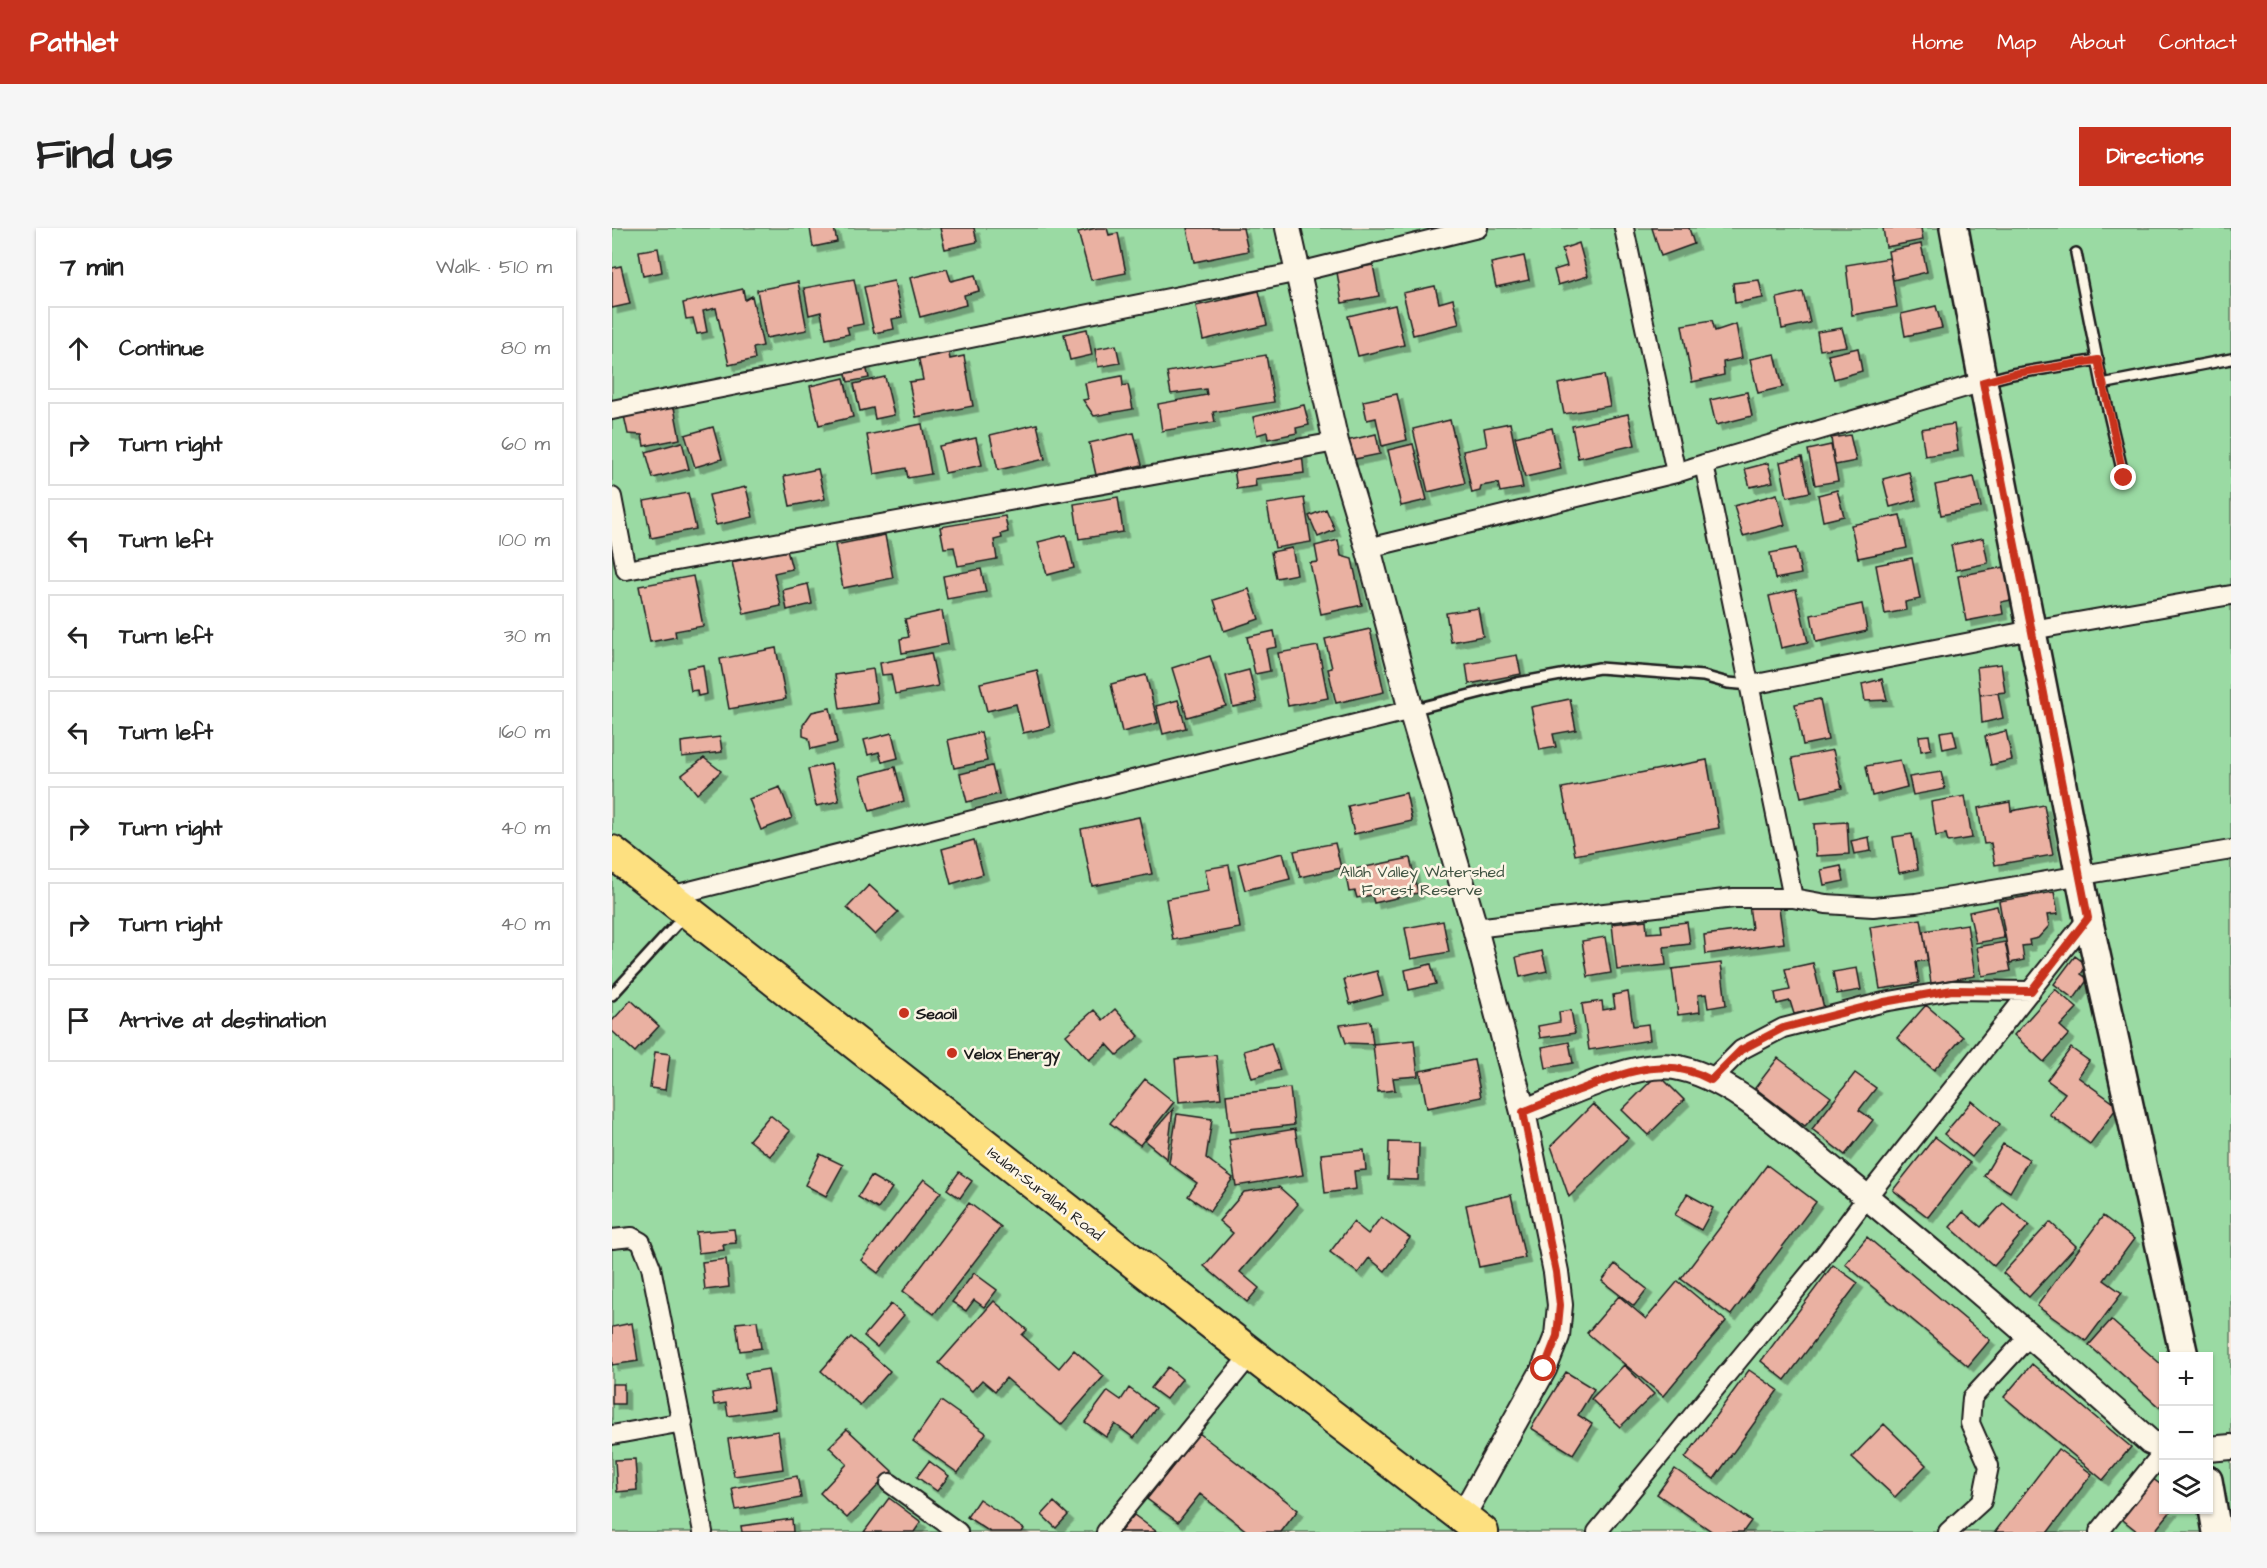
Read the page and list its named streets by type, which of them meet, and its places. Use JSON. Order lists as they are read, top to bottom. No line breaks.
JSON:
{"streets":{"highway":["Isulan-Surallah Road"]},"parks":["Allah Valley Watershed Forest Reserve"],"places":["Seaoil","Velox Energy"],"page":{"header":"Pathlet","nav":["Home","Map","About","Contact"],"title":"Find us","buttons":"Directions","heading":["7 min","Walk · 510 m"],"list":[["Continue","80 m"],["Turn right","60 m"],["Turn left","100 m"],["Turn left","30 m"],["Turn left","160 m"],["Turn right","40 m"],["Turn right","40 m"],"Arrive at destination"],"map_buttons":["+","−"]}}
